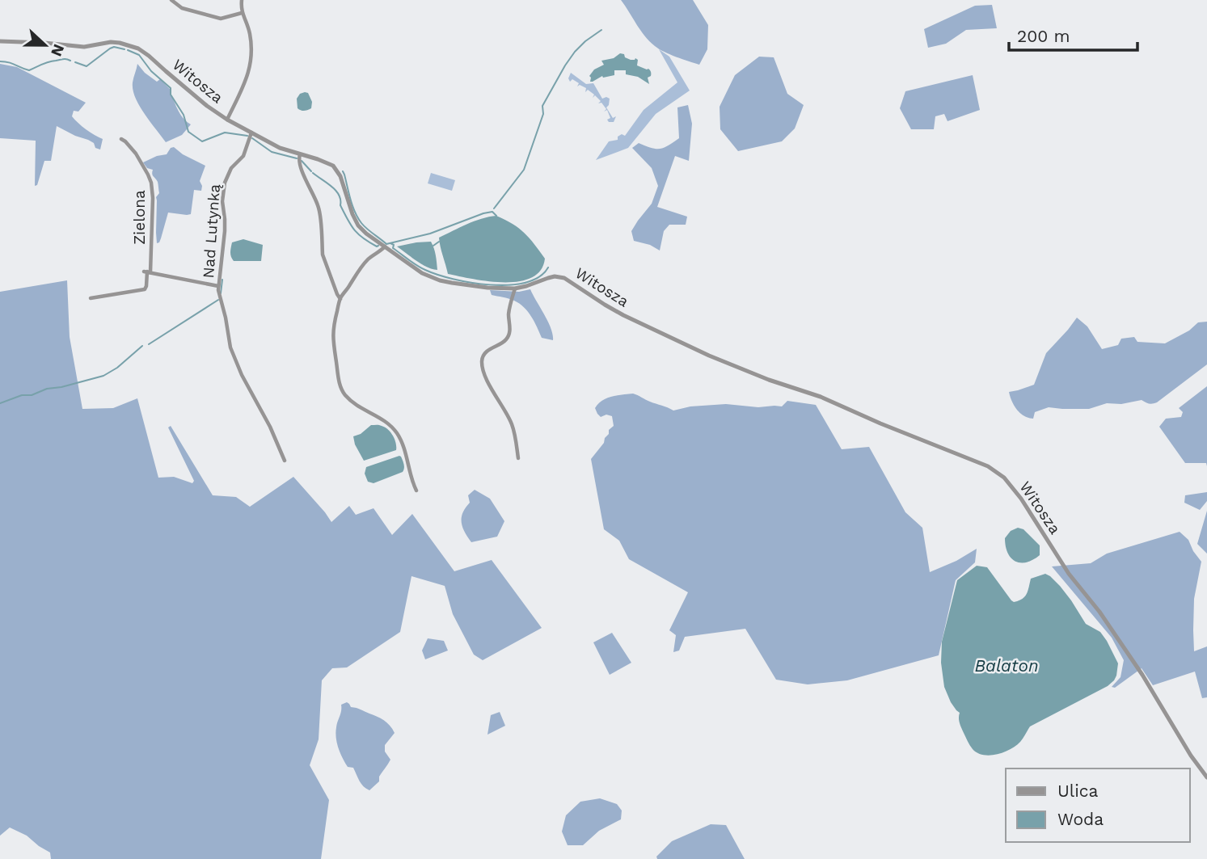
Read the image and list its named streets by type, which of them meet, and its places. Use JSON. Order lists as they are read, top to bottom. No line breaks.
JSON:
{"streets":{"street":["Witosza","Zielona","Nad Lutynką"]},"crossings":[["Witosza","Nad Lutynką"]],"water":["Balaton"],"legend":["Ulica","Woda"],"scale_bar":"200 m","north":"right"}
